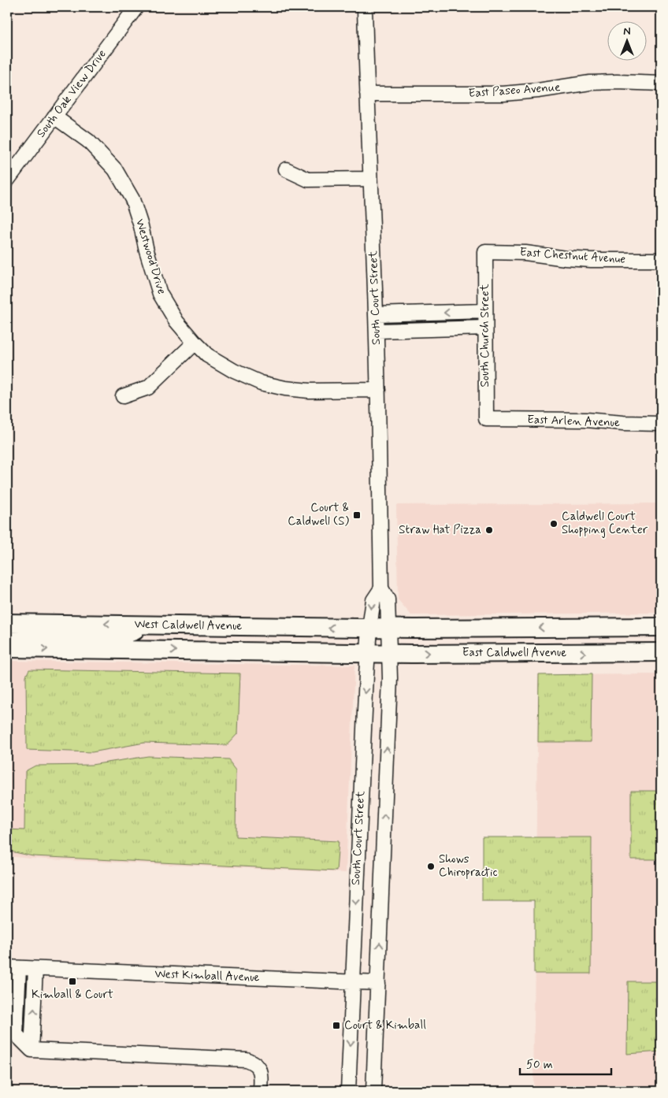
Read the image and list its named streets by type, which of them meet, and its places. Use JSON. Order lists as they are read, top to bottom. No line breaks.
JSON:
{"streets":{"main road":["West Caldwell Avenue","East Caldwell Avenue"],"street":["East Paseo Avenue","South Oak View Drive","East Chestnut Avenue","Westwood Drive","South Court Street","South Church Street","East Arlen Avenue","West Kimball Avenue"]},"crossings":[["East Paseo Avenue","South Court Street"],["South Oak View Drive","Westwood Drive"],["East Chestnut Avenue","South Church Street"],["Westwood Drive","South Court Street"],["South Court Street","West Caldwell Avenue"],["South Court Street","East Caldwell Avenue"],["South Court Street","West Kimball Avenue"],["South Church Street","East Arlen Avenue"],["West Caldwell Avenue","East Caldwell Avenue"]],"places":{"transit":["Court & Caldwell (S)","Kimball & Court","Court & Kimball"],"other":["Caldwell Court Shopping Center","Straw Hat Pizza","Shows Chiropractic"]},"scale_bar":"50 m","north":"top"}
